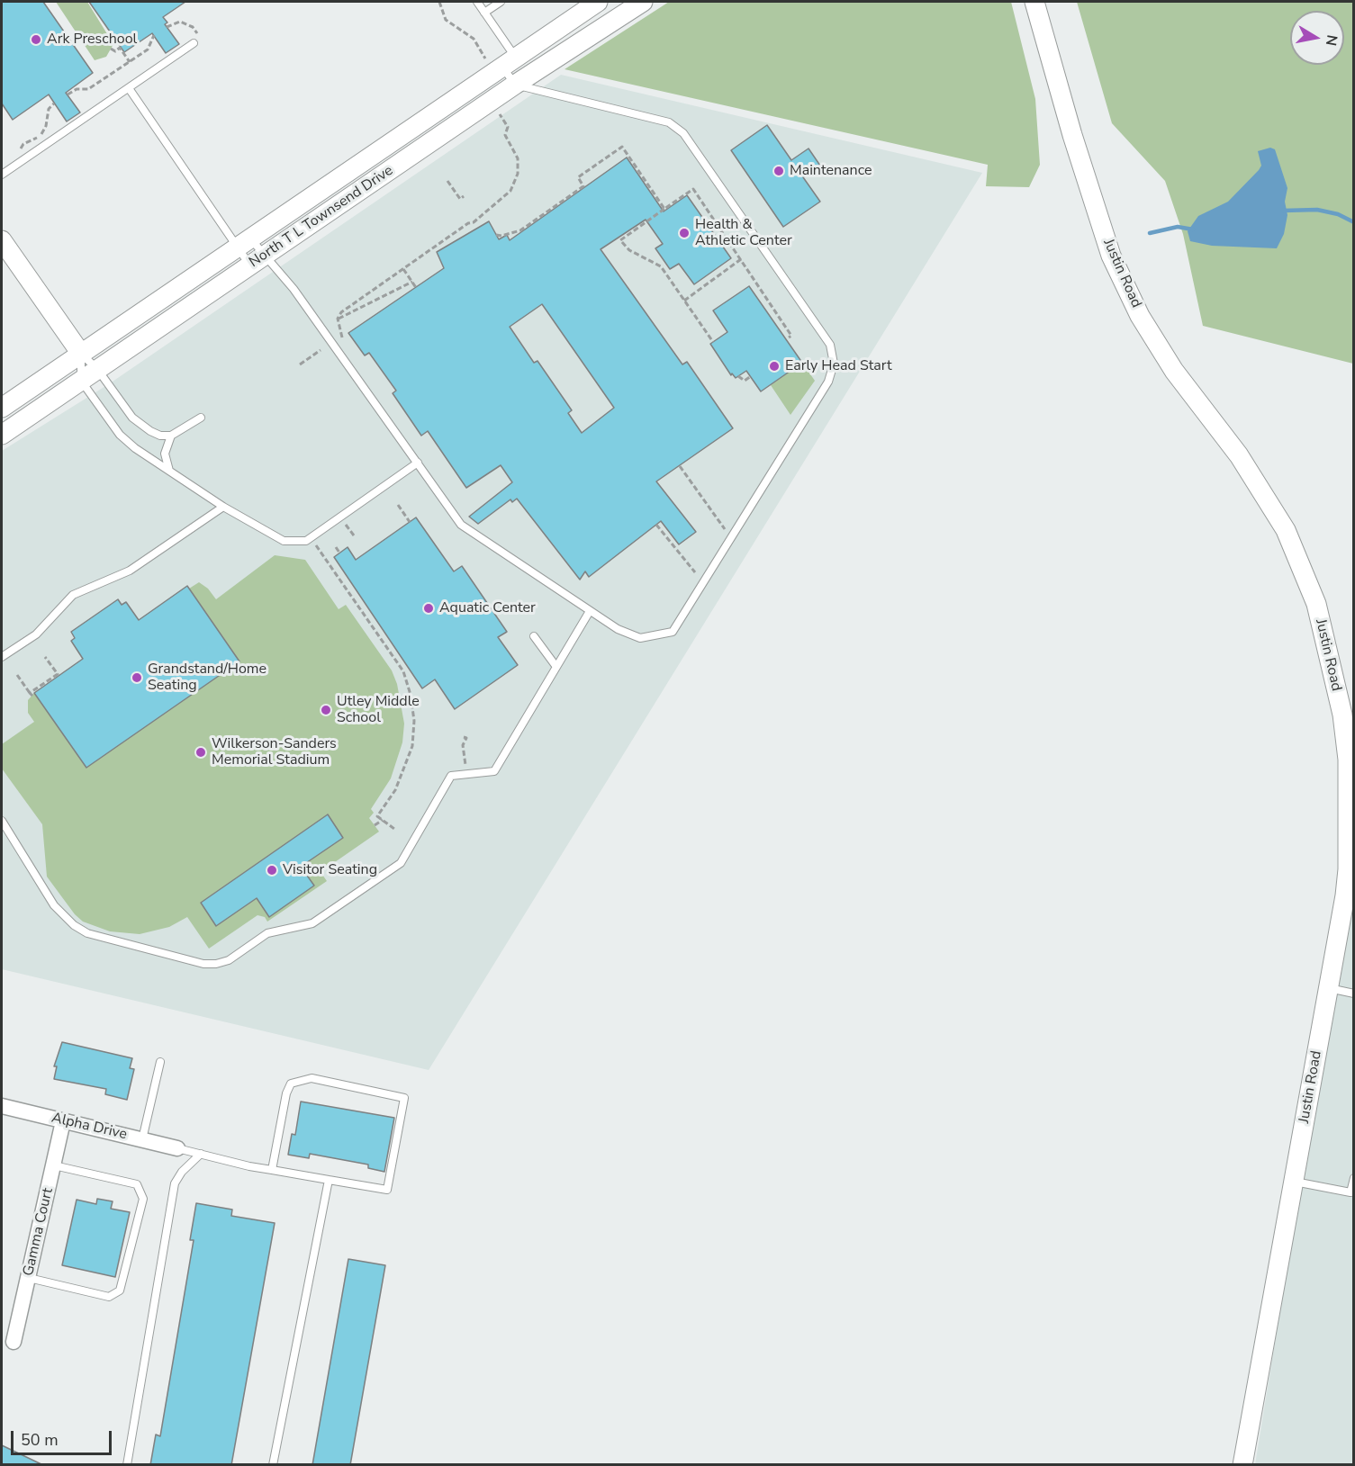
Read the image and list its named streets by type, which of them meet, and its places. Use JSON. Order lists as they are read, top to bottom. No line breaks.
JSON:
{"streets":{"street":["North T L Townsend Drive","Justin Road","Alpha Drive","Gamma Court"]},"crossings":[["Alpha Drive","Gamma Court"]],"places":["Ark Preschool","Maintenance","Health & Athletic Center","Early Head Start","Aquatic Center","Grandstand/Home Seating","Utley Middle School","Wilkerson-Sanders Memorial Stadium","Visitor Seating"],"scale_bar":"50 m","north":"right"}
